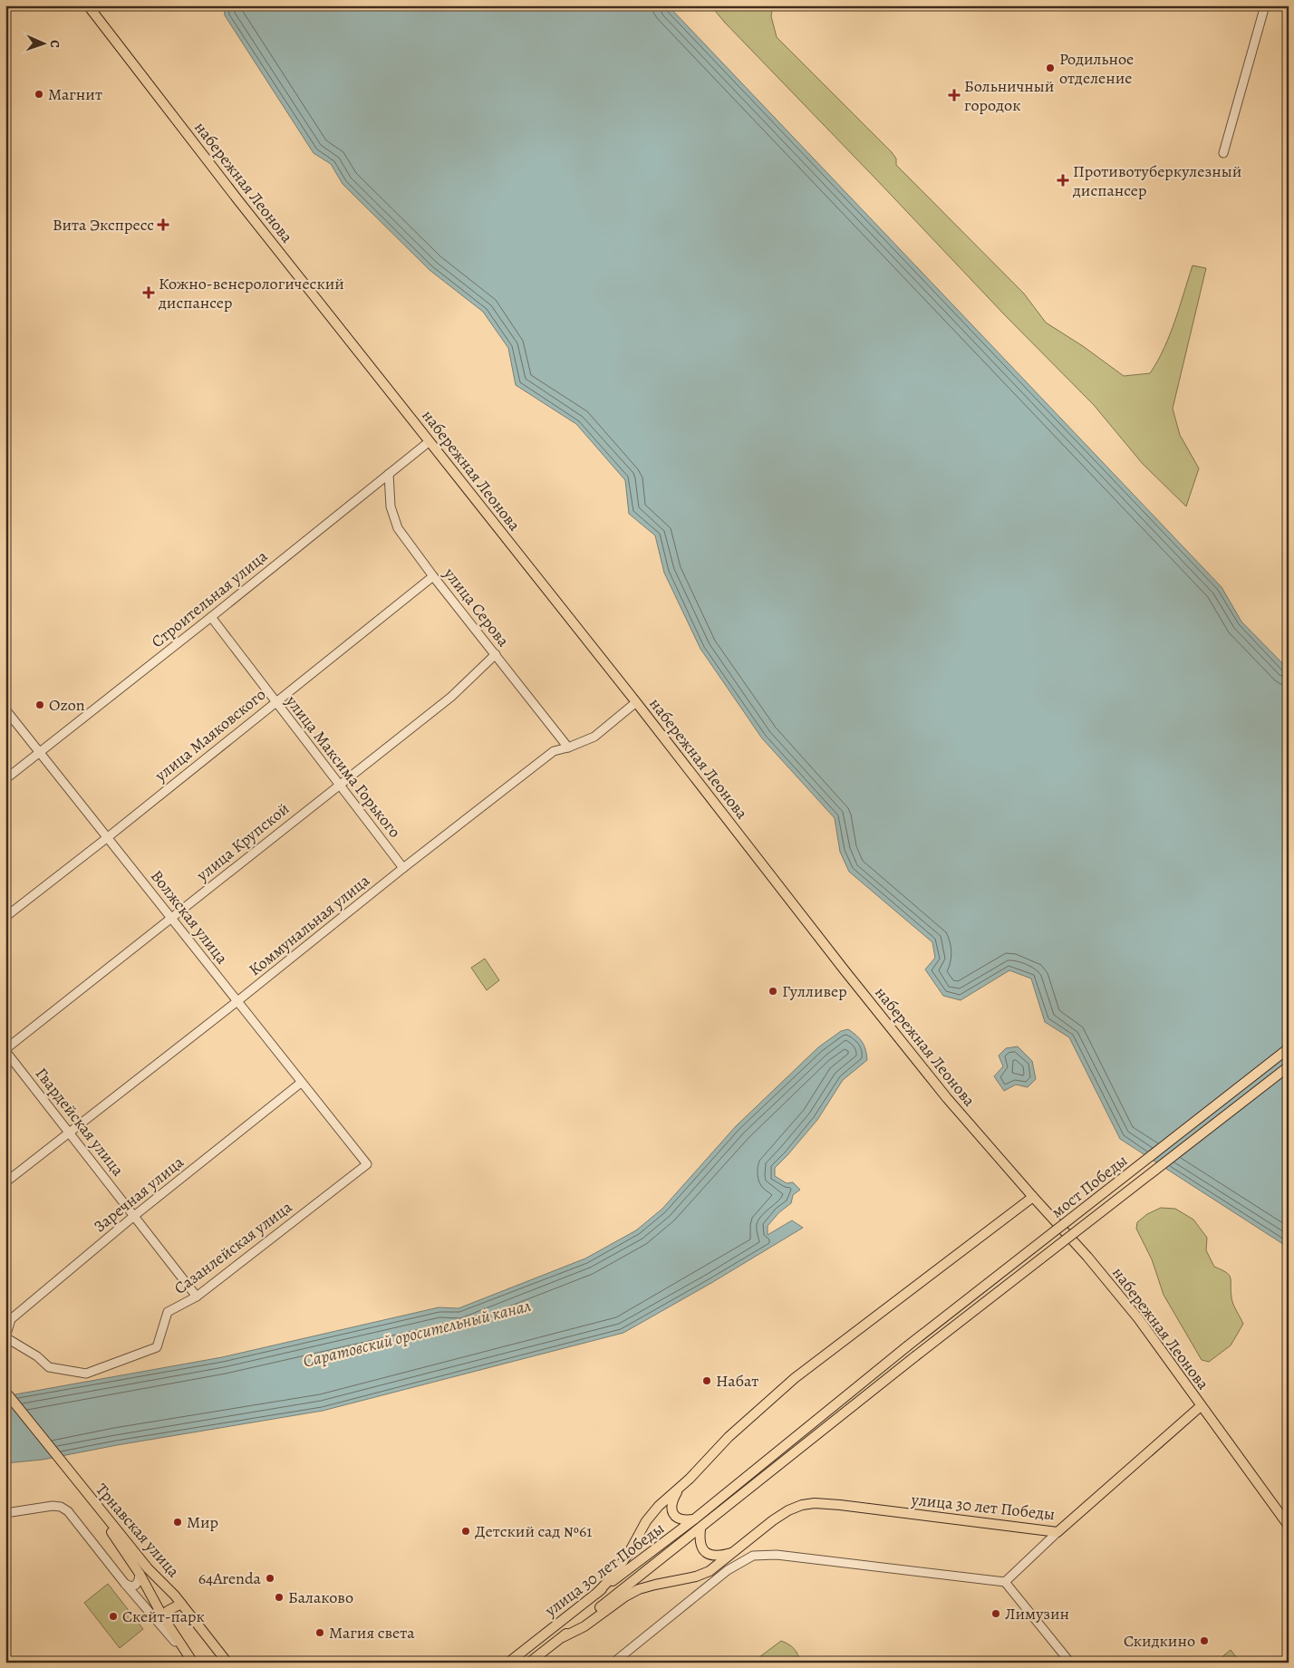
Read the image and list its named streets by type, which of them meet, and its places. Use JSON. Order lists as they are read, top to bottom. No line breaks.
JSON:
{"streets":{"main road":["набережная Леонова","мост Победы","улица 30 лет Победы","Трнавская улица"],"street":["Строительная улица","улица Серова","улица Маяковского","улица Максима Горького","улица Крупской","Волжская улица","Коммунальная улица","Гвардейская улица","Заречная улица","Сазанлейская улица"]},"crossings":[["набережная Леонова","Строительная улица"],["набережная Леонова","Коммунальная улица"],["набережная Леонова","улица 30 лет Победы"],["Строительная улица","улица Серова"],["Строительная улица","улица Максима Горького"],["Строительная улица","Волжская улица"],["улица Серова","улица Маяковского"],["улица Серова","улица Крупской"],["улица Серова","Коммунальная улица"],["улица Маяковского","улица Максима Горького"],["улица Маяковского","Волжская улица"],["улица Максима Горького","улица Крупской"],["улица Максима Горького","Коммунальная улица"],["улица Крупской","Волжская улица"],["улица Крупской","Гвардейская улица"],["Волжская улица","Коммунальная улица"],["Волжская улица","Заречная улица"],["Волжская улица","Сазанлейская улица"],["Коммунальная улица","Гвардейская улица"],["Гвардейская улица","Заречная улица"],["Гвардейская улица","Сазанлейская улица"],["мост Победы","улица 30 лет Победы"],["Заречная улица","Сазанлейская улица"]],"water":["Саратовский оросительный канал"],"places":{"other":["Родильное отделение","Магнит","Ozon","Гулливер","Набат","Мир","Детский сад №61","64Arenda","Балаково","Лимузин","Скейт-парк","Магия света","Скидкино"],"health":["Больничный городок","Противотуберкулезный диспансер","Вита Экспресс","Кожно-венерологический диспансер"]},"north":"right"}
